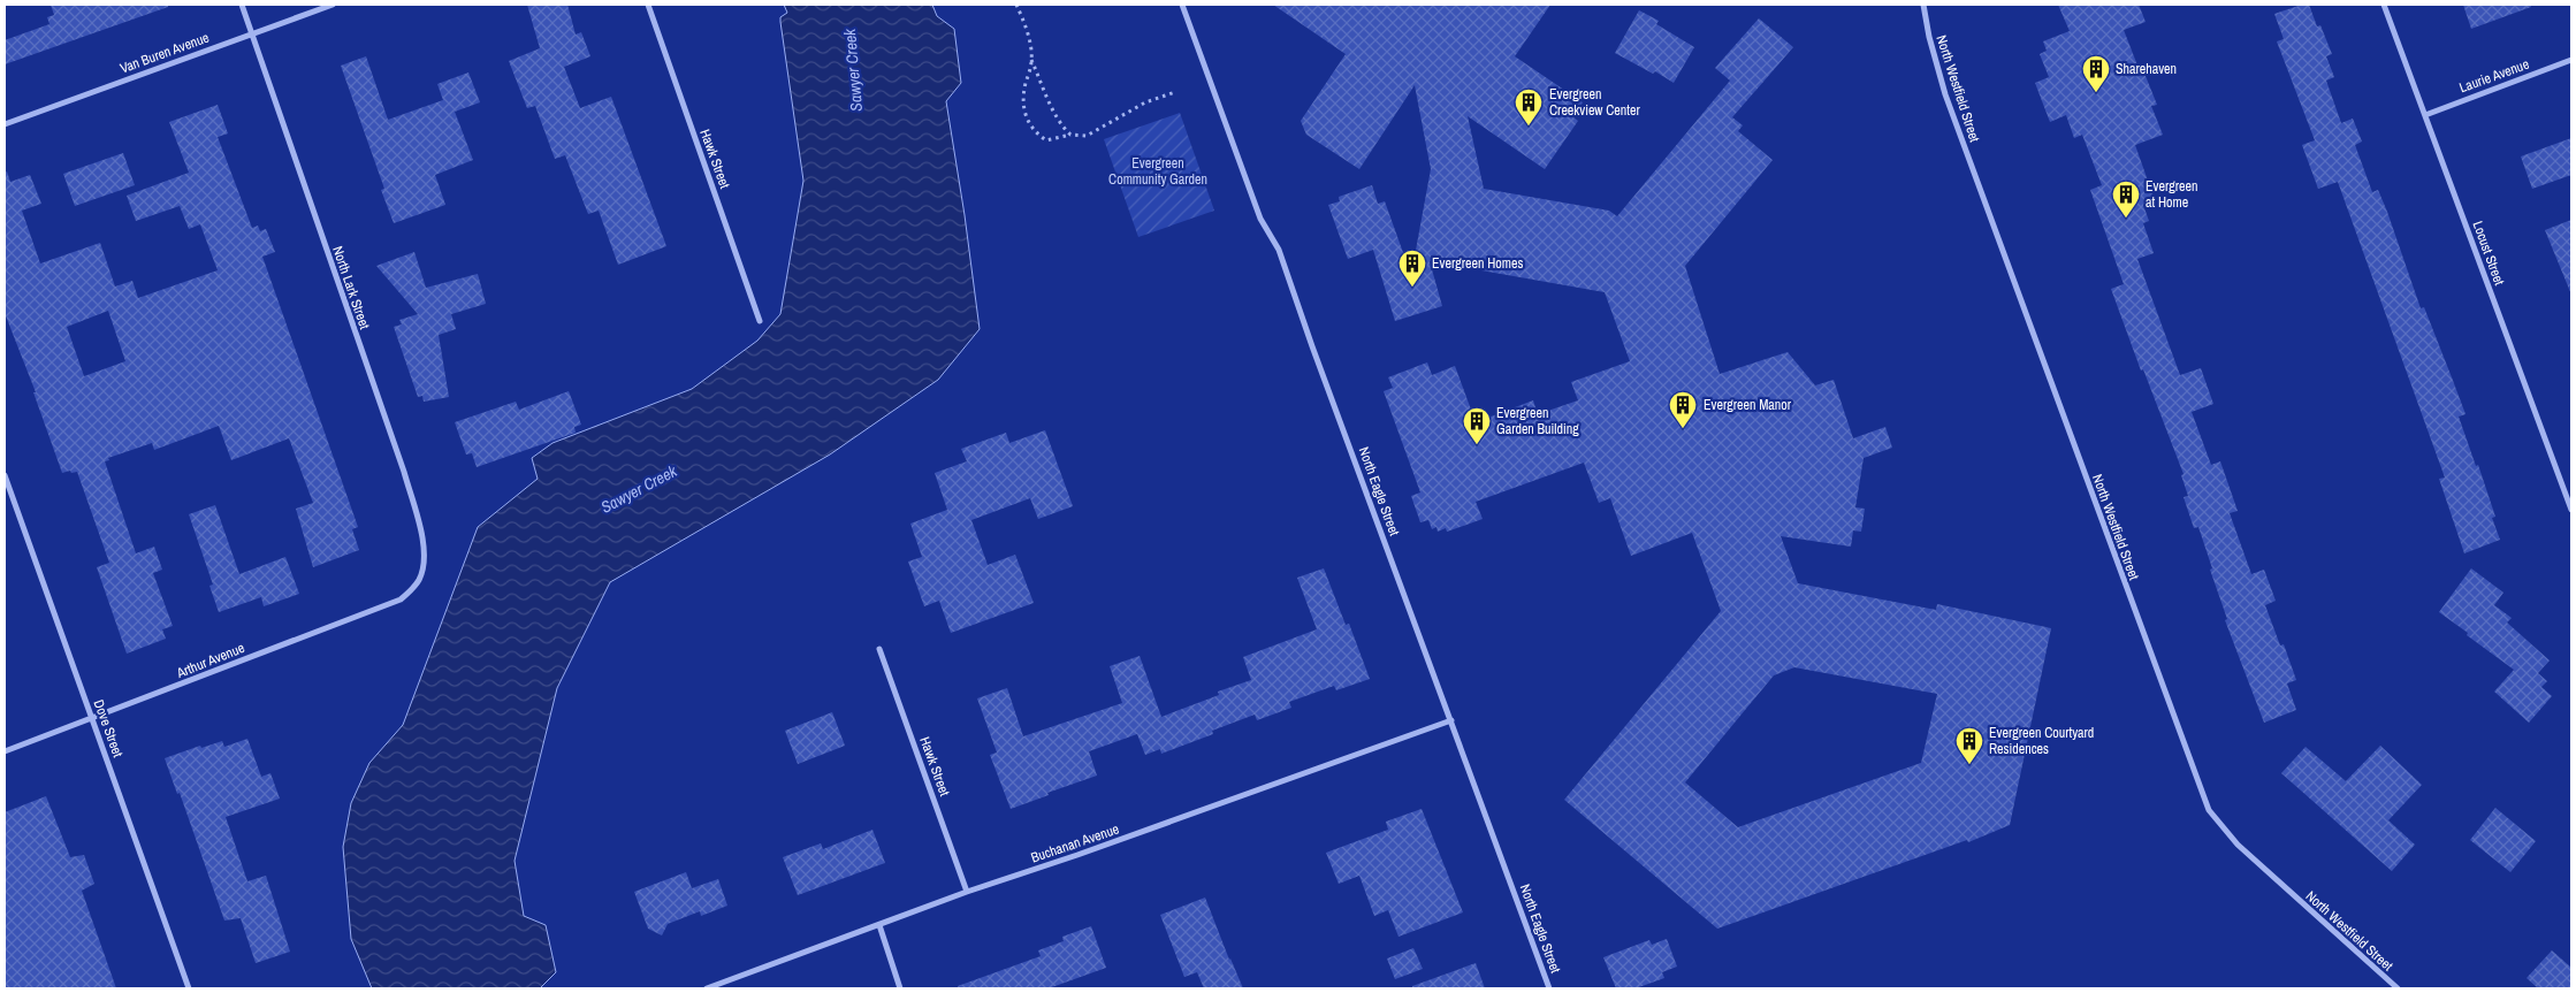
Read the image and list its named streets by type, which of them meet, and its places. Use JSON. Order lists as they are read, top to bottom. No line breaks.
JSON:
{"streets":{"street":["Van Buren Avenue","Laurie Avenue","North Westfield Street","Hawk Street","Locust Street","North Lark Street","North Eagle Street","Arthur Avenue","Dove Street","Buchanan Avenue"]},"crossings":[["Van Buren Avenue","North Lark Street"],["Laurie Avenue","Locust Street"],["Hawk Street","Buchanan Avenue"],["North Lark Street","Arthur Avenue"],["North Eagle Street","Buchanan Avenue"],["Arthur Avenue","Dove Street"]],"water":["Sawyer Creek"],"parks":["Evergreen Community Garden"],"places":{"building":["Sharehaven","Evergreen Creekview Center","Evergreen at Home","Evergreen Homes","Evergreen Manor","Evergreen Garden Building","Evergreen Courtyard Residences"]}}
